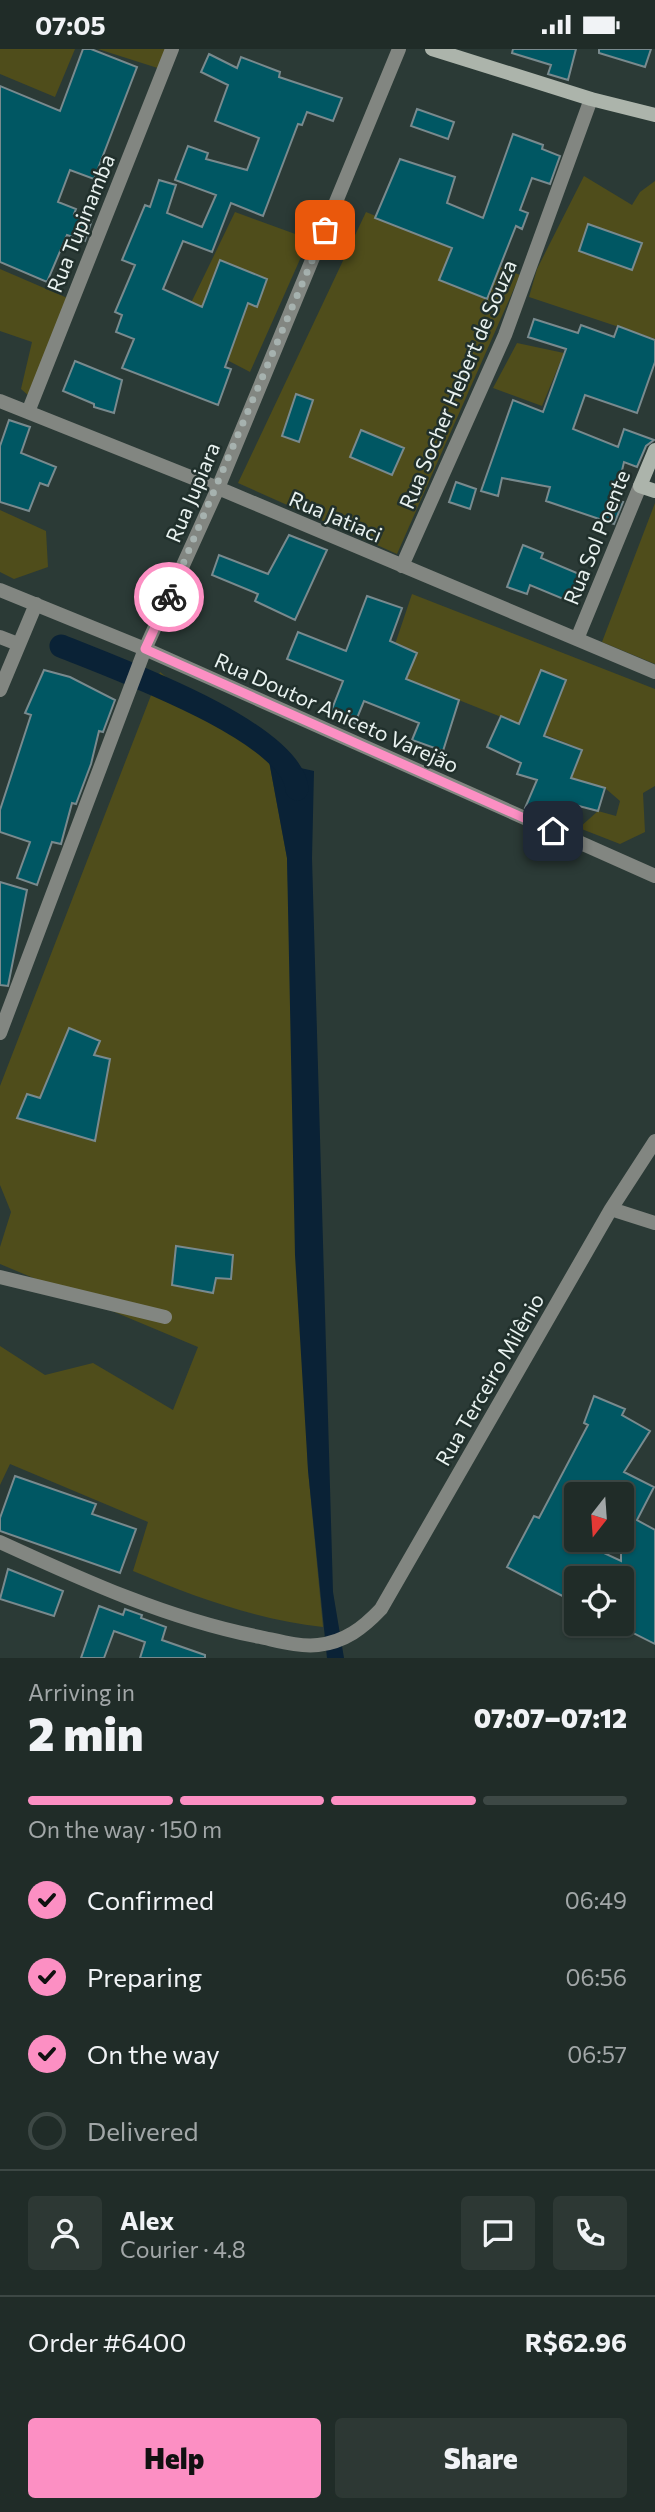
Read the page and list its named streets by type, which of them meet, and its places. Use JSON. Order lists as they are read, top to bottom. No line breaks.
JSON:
{"streets":{"street":["Rua Tupinamba","Rua Socher Hebert de Souza","Rua Jupiara","Rua Jatiaci","Rua Sol Poente","Rua Doutor Aniceto Varejão","Rua Terceiro Milênio"]},"crossings":[["Rua Tupinamba","Rua Jatiaci"],["Rua Socher Hebert de Souza","Rua Jatiaci"],["Rua Jupiara","Rua Jatiaci"],["Rua Jupiara","Rua Doutor Aniceto Varejão"],["Rua Jatiaci","Rua Sol Poente"]],"north":"bottom","page":{"status":"07:05","heading":["2 min","Arriving in","07:07–07:12"],"panel":["Alex","Courier · 4.8","Order #6400","R$62.96"],"bar":"On the way · 150 m","list":[["Confirmed","06:49"],["Preparing","06:56"],["On the way","06:57"],"Delivered"],"buttons":["Help","Share"]}}
